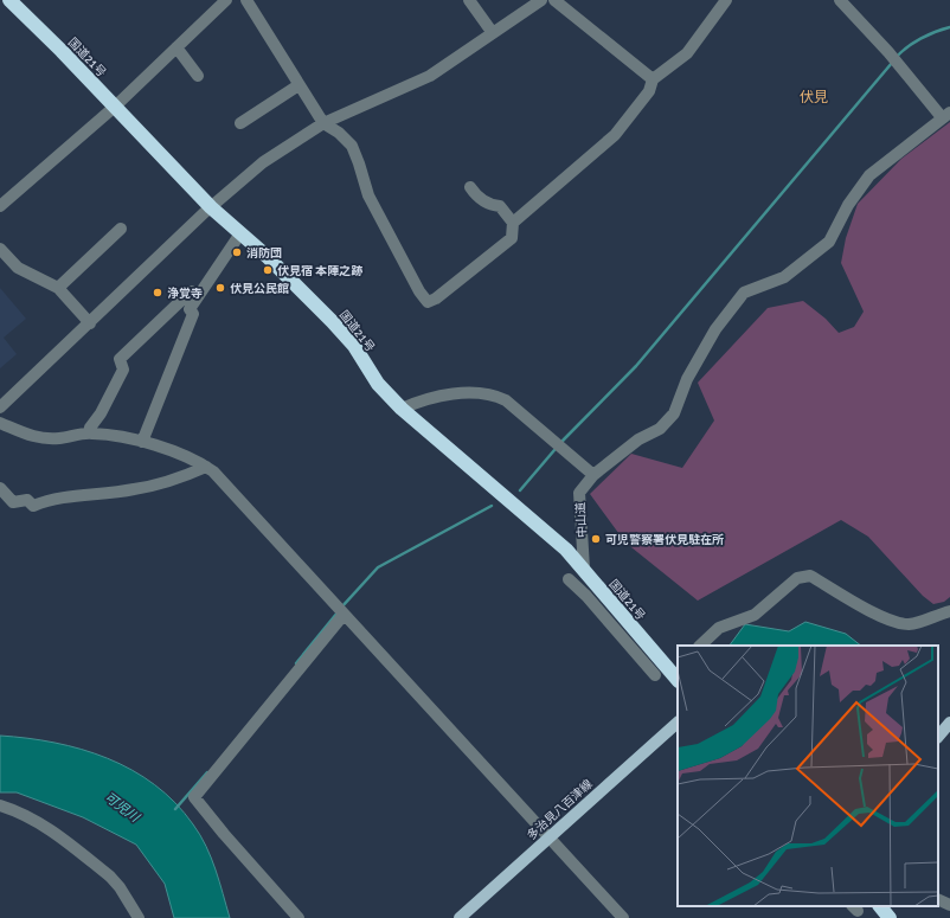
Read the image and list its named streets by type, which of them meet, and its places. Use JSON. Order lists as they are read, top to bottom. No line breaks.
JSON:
{"streets":{"highway":["国道21号"],"main road":["多治見八百津線"],"street":["中山道"]},"crossings":[["国道21号","中山道"]],"districts":["伏見"],"water":["可児川"],"places":["消防団","伏見宿 本陣之跡","伏見公民館","浄覚寺","可児警察署伏見駐在所"]}
